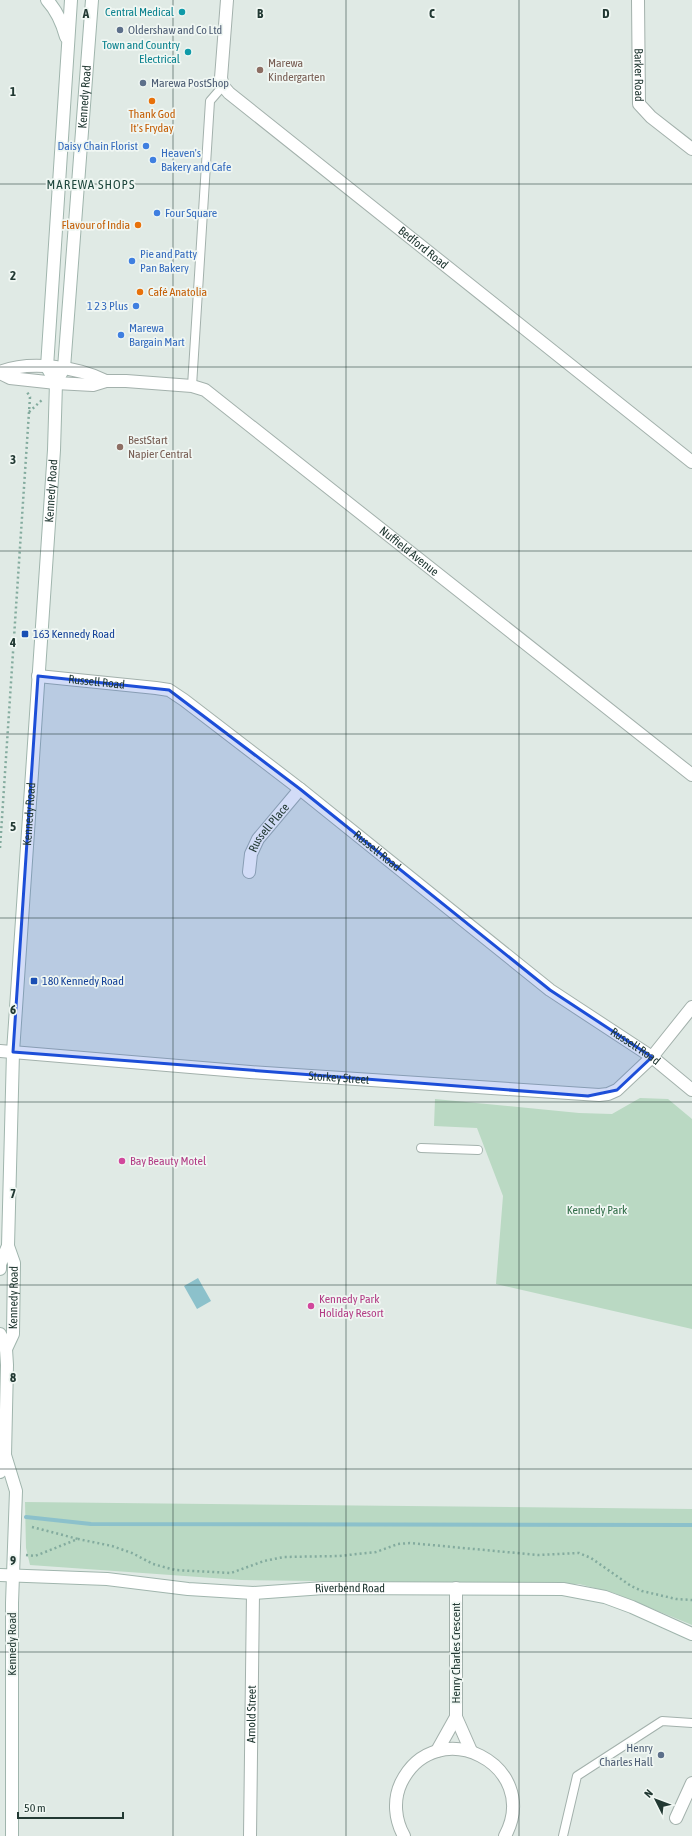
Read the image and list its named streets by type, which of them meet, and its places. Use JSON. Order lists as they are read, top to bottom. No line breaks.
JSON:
{"streets":{"street":["Barker Road","Kennedy Road","Bedford Road","Nuffield Avenue","Russell Road","Russell Place","Storkey Street","Riverbend Road","Henry Charles Crescent","Arnold Street"]},"crossings":[["Kennedy Road","Nuffield Avenue"],["Kennedy Road","Russell Road"],["Kennedy Road","Storkey Street"],["Kennedy Road","Riverbend Road"],["Russell Road","Russell Place"],["Russell Road","Storkey Street"],["Riverbend Road","Henry Charles Crescent"],["Riverbend Road","Arnold Street"]],"districts":["MAREWA SHOPS"],"parks":["Kennedy Park"],"places":{"other":["Central Medical","Oldershaw and Co Ltd","Town and Country Electrical","Marewa Kindergarten","Marewa PostShop","Thank God It's Fryday","Daisy Chain Florist","Heaven's Bakery and Cafe","Four Square","Flavour of India","Pie and Patty Pan Bakery","Café Anatolia","1 2 3 Plus","Marewa Bargain Mart","BestStart Napier Central","Bay Beauty Motel","Kennedy Park Holiday Resort","Henry Charles Hall"],"transit":["163 Kennedy Road","180 Kennedy Road"]},"scale_bar":"50 m","north":"top left","grid":{"columns":["A","B","C","D"],"rows":["1","2","3","4","5","6","7","8","9"]}}
